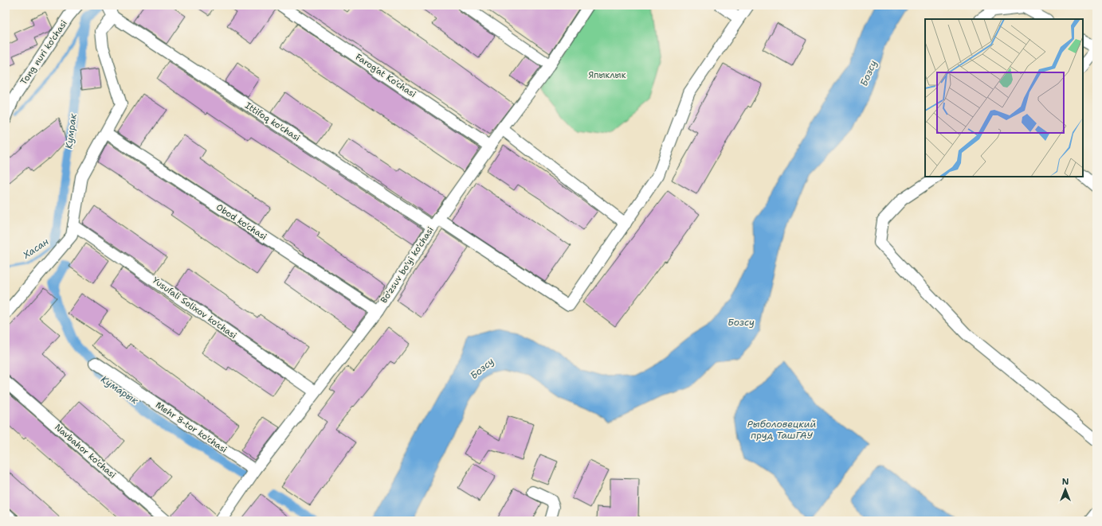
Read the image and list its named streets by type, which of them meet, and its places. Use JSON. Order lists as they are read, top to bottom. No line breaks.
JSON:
{"streets":{"street":["Tong nuri ko'chasi","Farog'at Ko'chasi","Ittifoq ko'chasi","Obod ko'chasi","Bo'zsuv bo'yi ko'chasi","Yusufali Solixov ko'chasi","Mehr 8-tor ko'chasi","Navbahor ko'chasi"]},"crossings":[["Farog'at Ko'chasi","Bo'zsuv bo'yi ko'chasi"],["Ittifoq ko'chasi","Bo'zsuv bo'yi ko'chasi"],["Obod ko'chasi","Bo'zsuv bo'yi ko'chasi"],["Bo'zsuv bo'yi ko'chasi","Yusufali Solixov ko'chasi"],["Bo'zsuv bo'yi ko'chasi","Mehr 8-tor ko'chasi"]],"water":["Бозсу","Кумрак","Хасан","Кумарык","Рыболовецкий пруд ТашГАУ"],"parks":["Япыклык"],"north":"top"}
